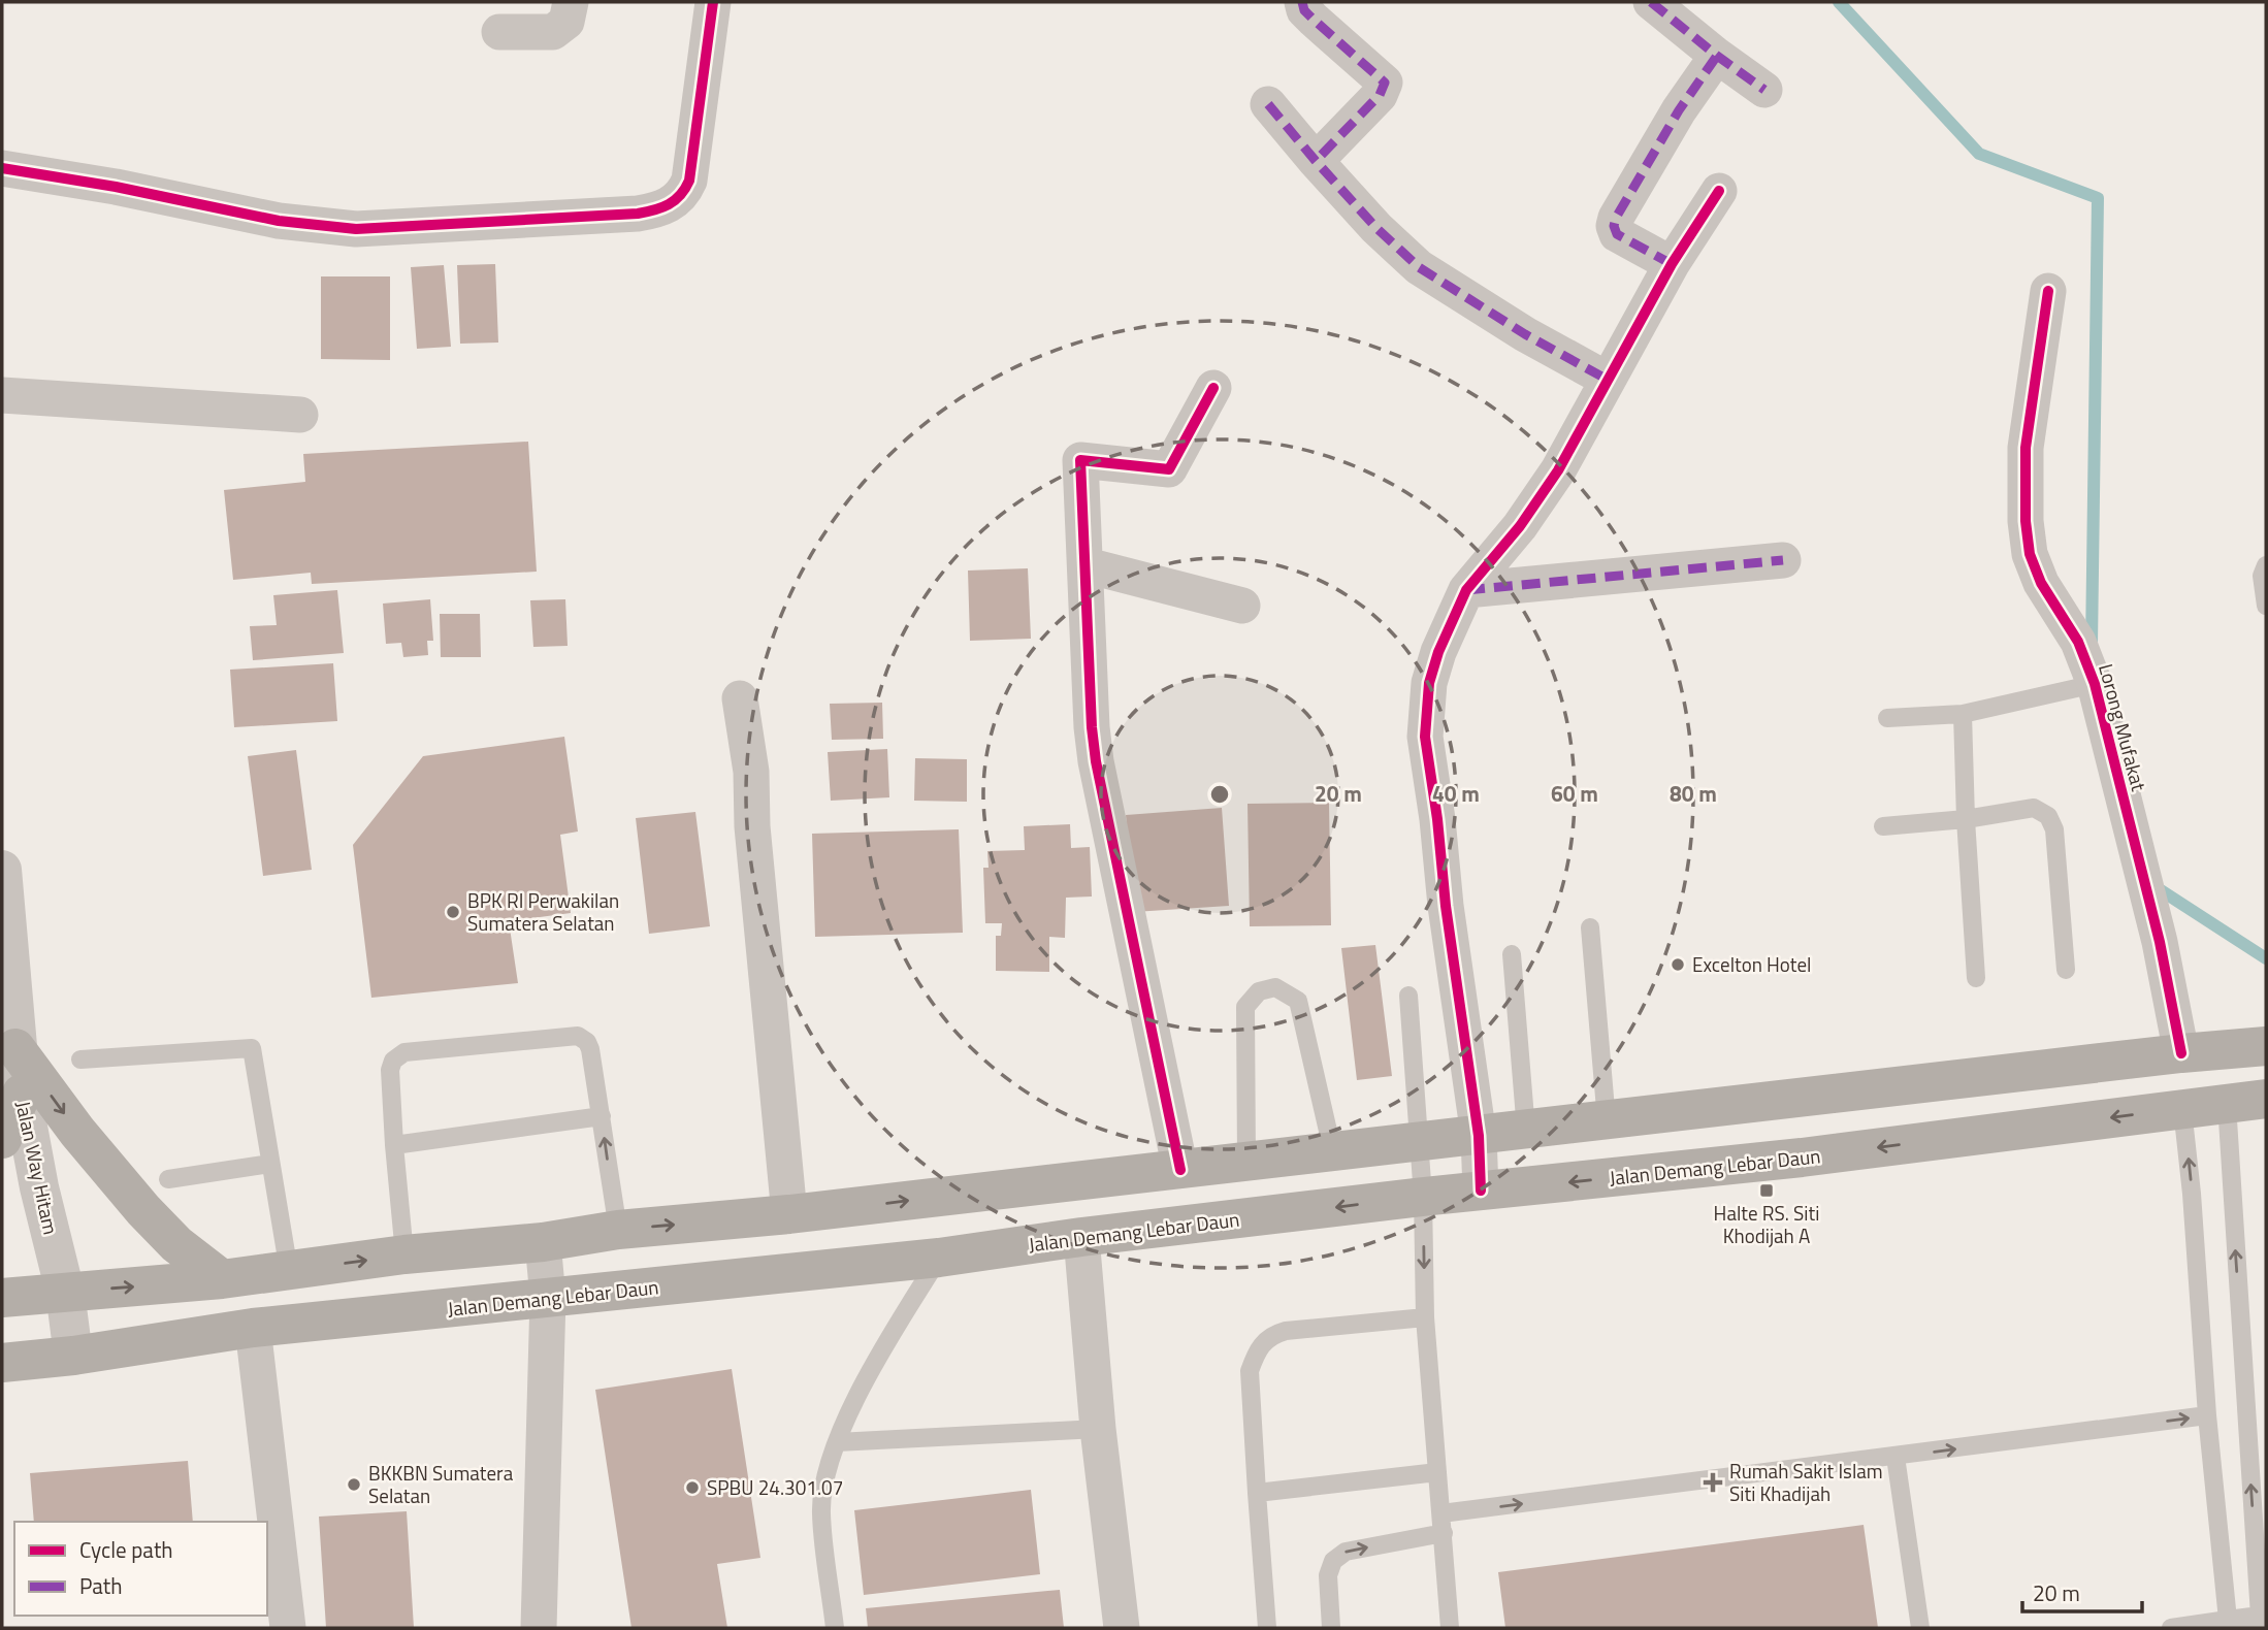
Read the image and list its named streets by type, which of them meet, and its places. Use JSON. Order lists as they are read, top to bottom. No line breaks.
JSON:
{"streets":{"highway":["Jalan Demang Lebar Daun"],"street":["Lorong Mufakat","Jalan Way Hitam"]},"crossings":[["Jalan Demang Lebar Daun","Jalan Way Hitam"]],"places":{"other":["BPK RI Perwakilan Sumatera Selatan","Excelton Hotel","BKKBN Sumatera Selatan","SPBU 24.301.07"],"transit":["Halte RS. Siti Khodijah A"],"health":["Rumah Sakit Islam Siti Khadijah"]},"legend":["Cycle path","Path"],"scale_bar":"20 m","rings":["20 m","40 m","60 m","80 m"]}
